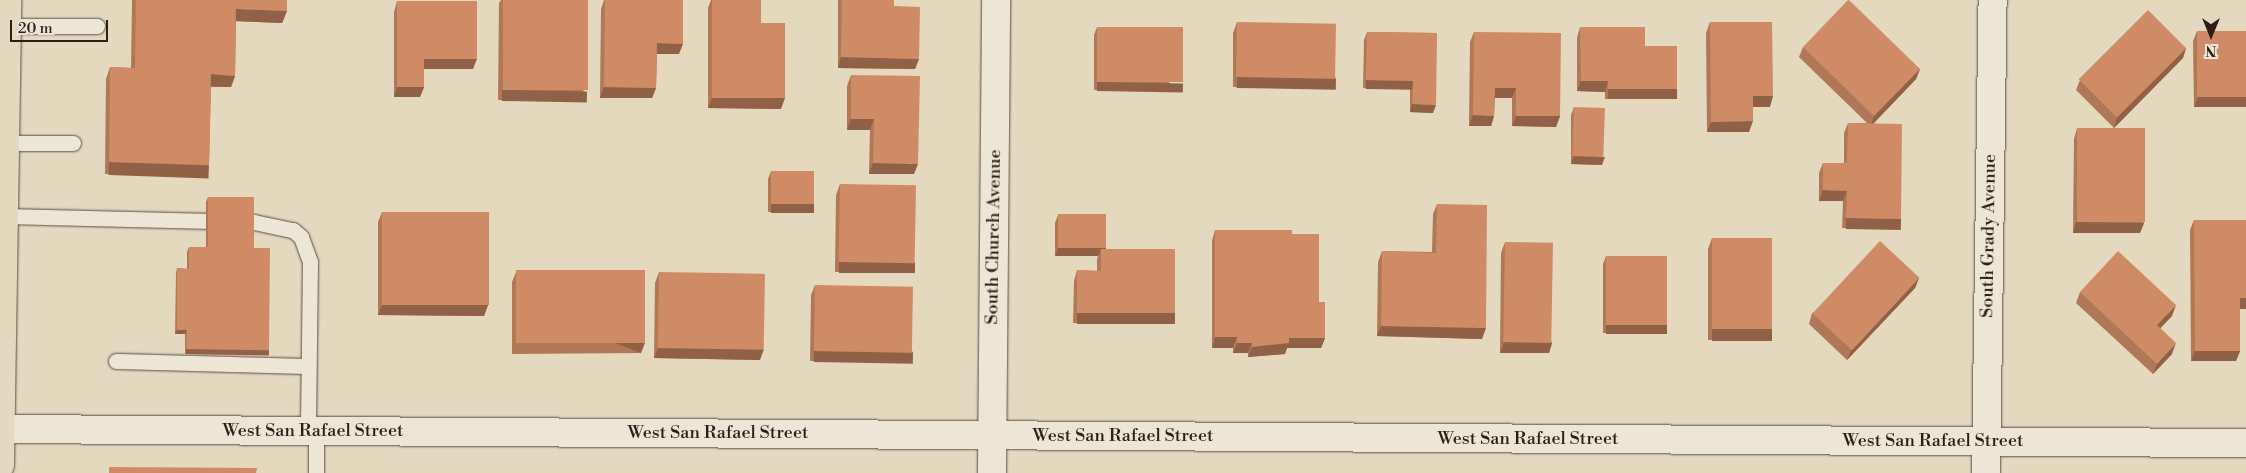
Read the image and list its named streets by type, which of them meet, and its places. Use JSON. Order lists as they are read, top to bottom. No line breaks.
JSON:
{"streets":{"street":["South Grady Avenue","South Church Avenue","West San Rafael Street"]},"crossings":[["South Grady Avenue","West San Rafael Street"],["South Church Avenue","West San Rafael Street"]],"scale_bar":"20 m","north":"bottom"}
